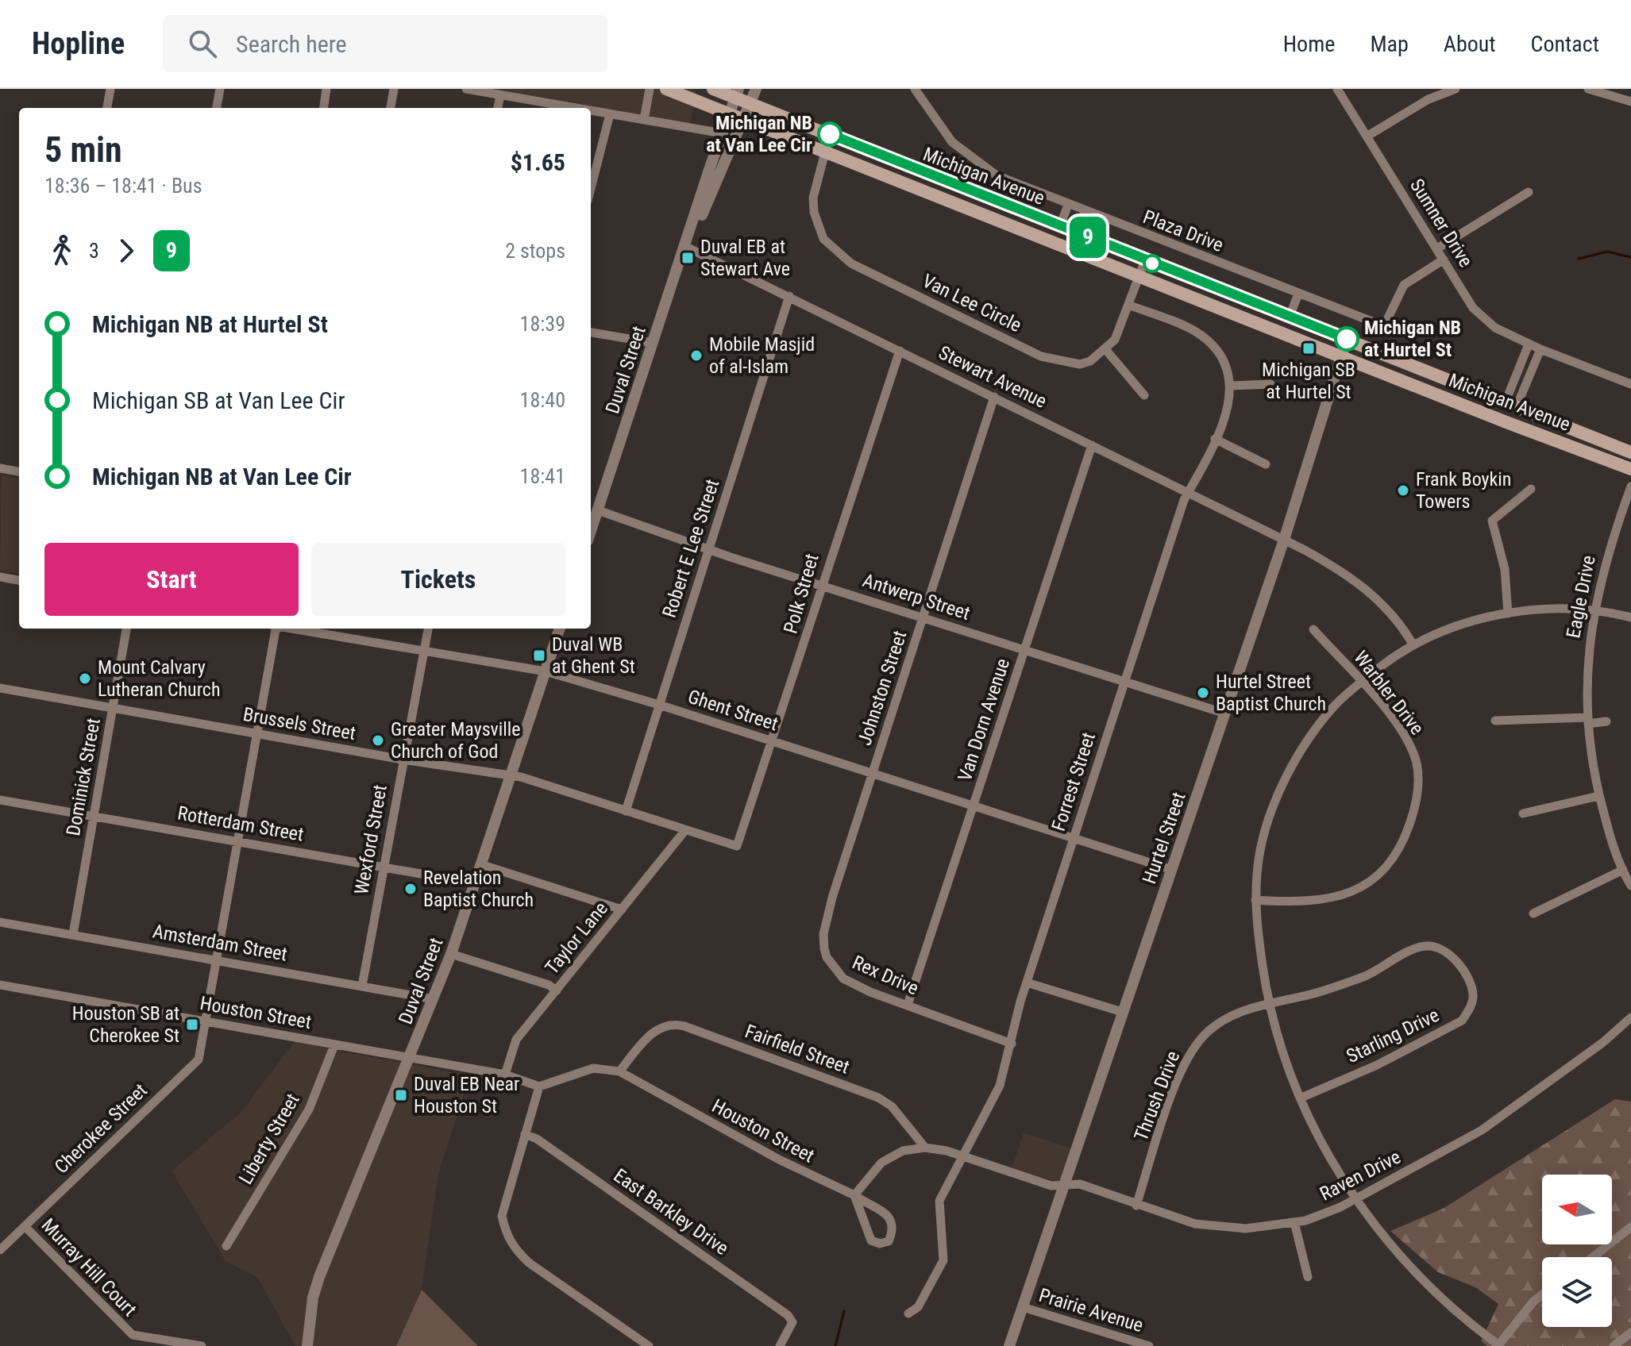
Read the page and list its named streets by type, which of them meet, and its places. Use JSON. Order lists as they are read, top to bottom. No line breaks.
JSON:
{"streets":{"main road":["Michigan Avenue"],"street":["Sumner Drive","Plaza Drive","Van Lee Circle","Duval Street","Stewart Avenue","Robert E Lee Street","Polk Street","Antwerp Street","Eagle Drive","Johnston Street","Warbler Drive","Ghent Street","Van Dorn Avenue","Brussels Street","Dominick Street","Forrest Street","Rotterdam Street","Hurtel Street","Wexford Street","Taylor Lane","Amsterdam Street","Rex Drive","Houston Street","Starling Drive","Fairfield Street","Thrush Drive","Cherokee Street","Liberty Street","Raven Drive","East Barkley Drive","Murray Hill Court","Prairie Avenue"]},"crossings":[["Michigan Avenue","Van Lee Circle"],["Michigan Avenue","Duval Street"],["Michigan Avenue","Hurtel Street"],["Sumner Drive","Plaza Drive"],["Duval Street","Stewart Avenue"],["Duval Street","Antwerp Street"],["Duval Street","Ghent Street"],["Duval Street","Brussels Street"],["Duval Street","Rotterdam Street"],["Duval Street","Amsterdam Street"],["Duval Street","Houston Street"],["Stewart Avenue","Robert E Lee Street"],["Stewart Avenue","Polk Street"],["Stewart Avenue","Johnston Street"],["Stewart Avenue","Van Dorn Avenue"],["Stewart Avenue","Forrest Street"],["Stewart Avenue","Hurtel Street"],["Robert E Lee Street","Antwerp Street"],["Robert E Lee Street","Ghent Street"],["Robert E Lee Street","Brussels Street"],["Polk Street","Antwerp Street"],["Polk Street","Ghent Street"],["Polk Street","Brussels Street"],["Antwerp Street","Johnston Street"],["Antwerp Street","Van Dorn Avenue"],["Antwerp Street","Forrest Street"],["Antwerp Street","Hurtel Street"],["Johnston Street","Ghent Street"],["Johnston Street","Rex Drive"],["Ghent Street","Van Dorn Avenue"],["Ghent Street","Forrest Street"],["Ghent Street","Hurtel Street"],["Ghent Street","Wexford Street"],["Van Dorn Avenue","Rex Drive"],["Brussels Street","Dominick Street"],["Brussels Street","Wexford Street"],["Brussels Street","Taylor Lane"],["Brussels Street","Cherokee Street"],["Dominick Street","Rotterdam Street"],["Dominick Street","Amsterdam Street"],["Forrest Street","Rex Drive"],["Rotterdam Street","Wexford Street"],["Rotterdam Street","Cherokee Street"],["Hurtel Street","Raven Drive"],["Hurtel Street","Prairie Avenue"],["Wexford Street","Amsterdam Street"],["Taylor Lane","Houston Street"],["Amsterdam Street","Cherokee Street"],["Houston Street","Fairfield Street"],["Houston Street","Cherokee Street"],["Houston Street","Liberty Street"],["Starling Drive","Thrush Drive"],["Thrush Drive","Raven Drive"],["Cherokee Street","Murray Hill Court"]],"places":{"other":["Michigan NB at Van Lee Cir","Michigan NB at Hurtel St","Mobile Masjid of al-Islam","Frank Boykin Towers","Mount Calvary Lutheran Church","Hurtel Street Baptist Church","Greater Maysville Church of God","Revelation Baptist Church"],"transit":["Duval EB at Stewart Ave","Michigan SB at Hurtel St","Duval WB at Ghent St","Houston SB at Cherokee St","Duval EB Near Houston St"]},"lines":["bus line 9"],"north":"left","page":{"header":"Hopline","search":"Search here","nav":["Home","Map","About","Contact"],"on_map":"9","heading":["5 min","18:36 – 18:41 · Bus","$1.65"],"legs":["3","9","2 stops"],"list":[{"name":"Michigan NB at Hurtel St","value":"18:39"},{"name":"Michigan SB at Van Lee Cir","value":"18:40"},{"name":"Michigan NB at Van Lee Cir","value":"18:41"}],"buttons":["Start","Tickets"]}}
